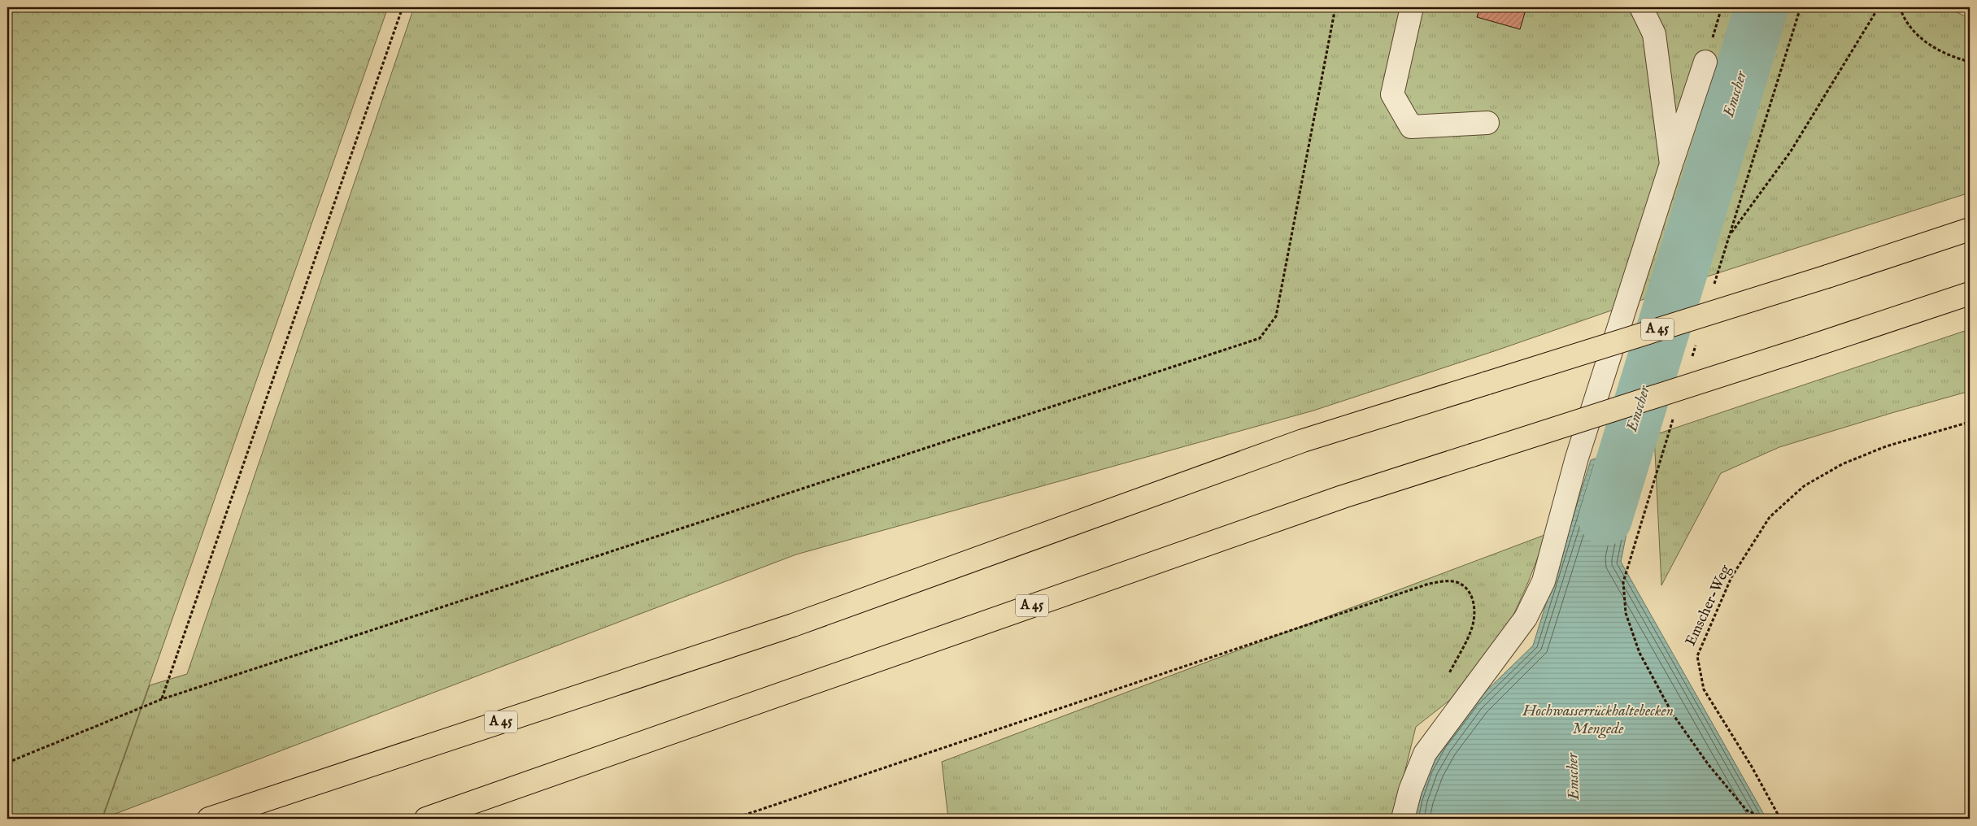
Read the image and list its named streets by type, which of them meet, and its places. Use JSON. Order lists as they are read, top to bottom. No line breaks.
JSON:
{"streets":{"highway":["A 45"],"path":["Emscher-Weg"]},"water":["Emscher","Hochwasserrückhaltebecken Mengede"]}
